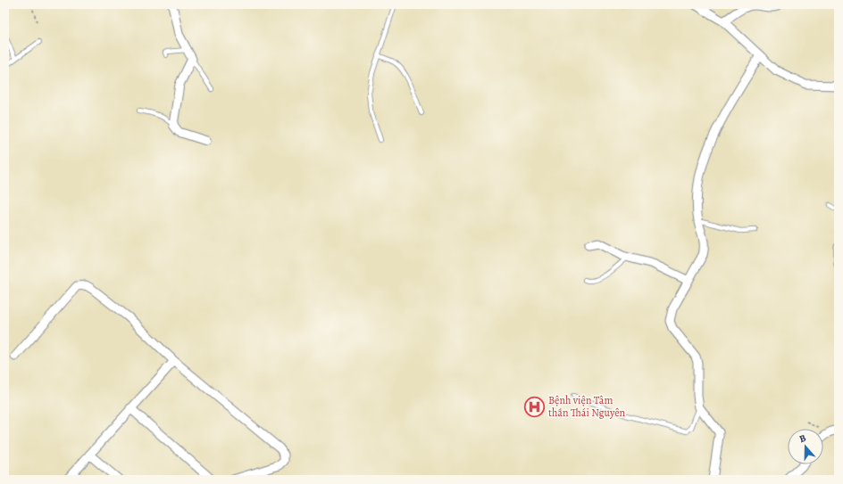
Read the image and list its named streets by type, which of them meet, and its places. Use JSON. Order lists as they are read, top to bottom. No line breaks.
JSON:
{"places":{"hospital":["Bệnh viện Tâm thần Thái Nguyên"]},"north":"top"}
